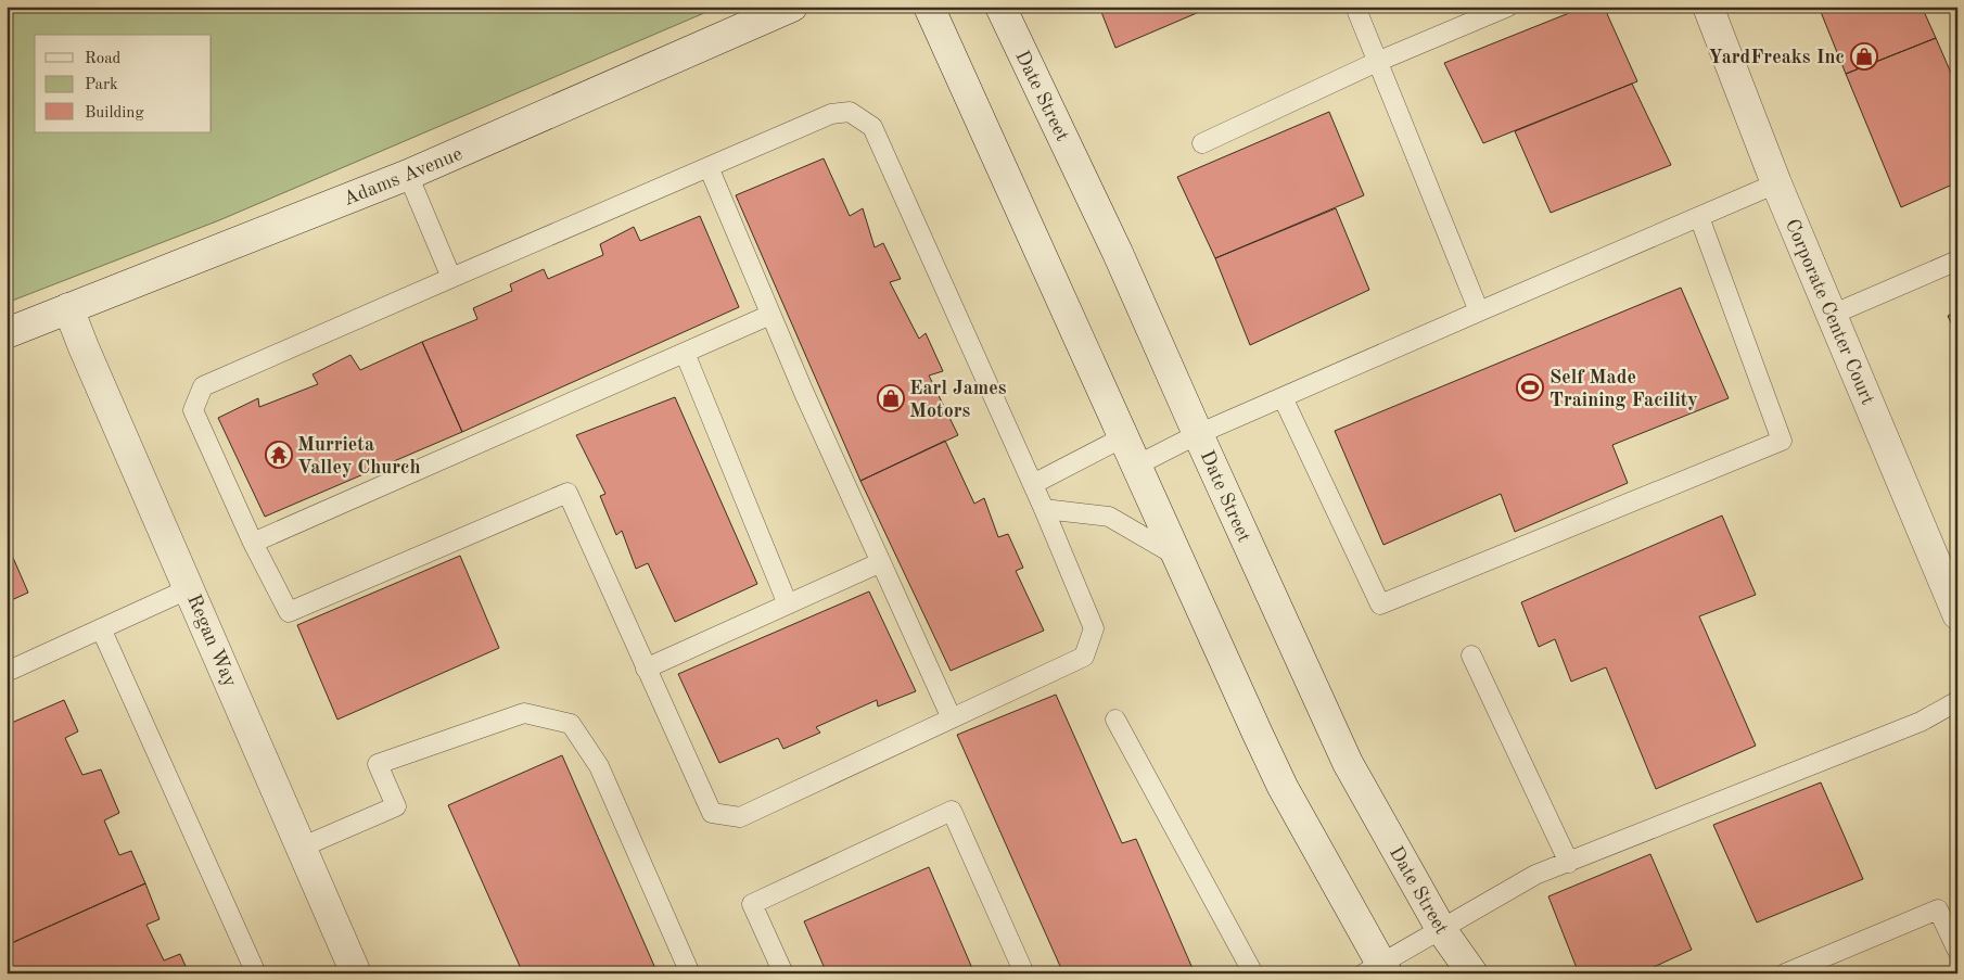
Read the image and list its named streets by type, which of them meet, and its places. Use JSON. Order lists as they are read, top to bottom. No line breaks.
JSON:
{"streets":{"street":["Date Street","Adams Avenue","Corporate Center Court","Regan Way"]},"crossings":[["Adams Avenue","Regan Way"]],"places":{"shop":["YardFreaks Inc","Earl James Motors"],"sports":["Self Made Training Facility"],"temple":["Murrieta Valley Church"]},"legend":["Road","Park","Building"]}
